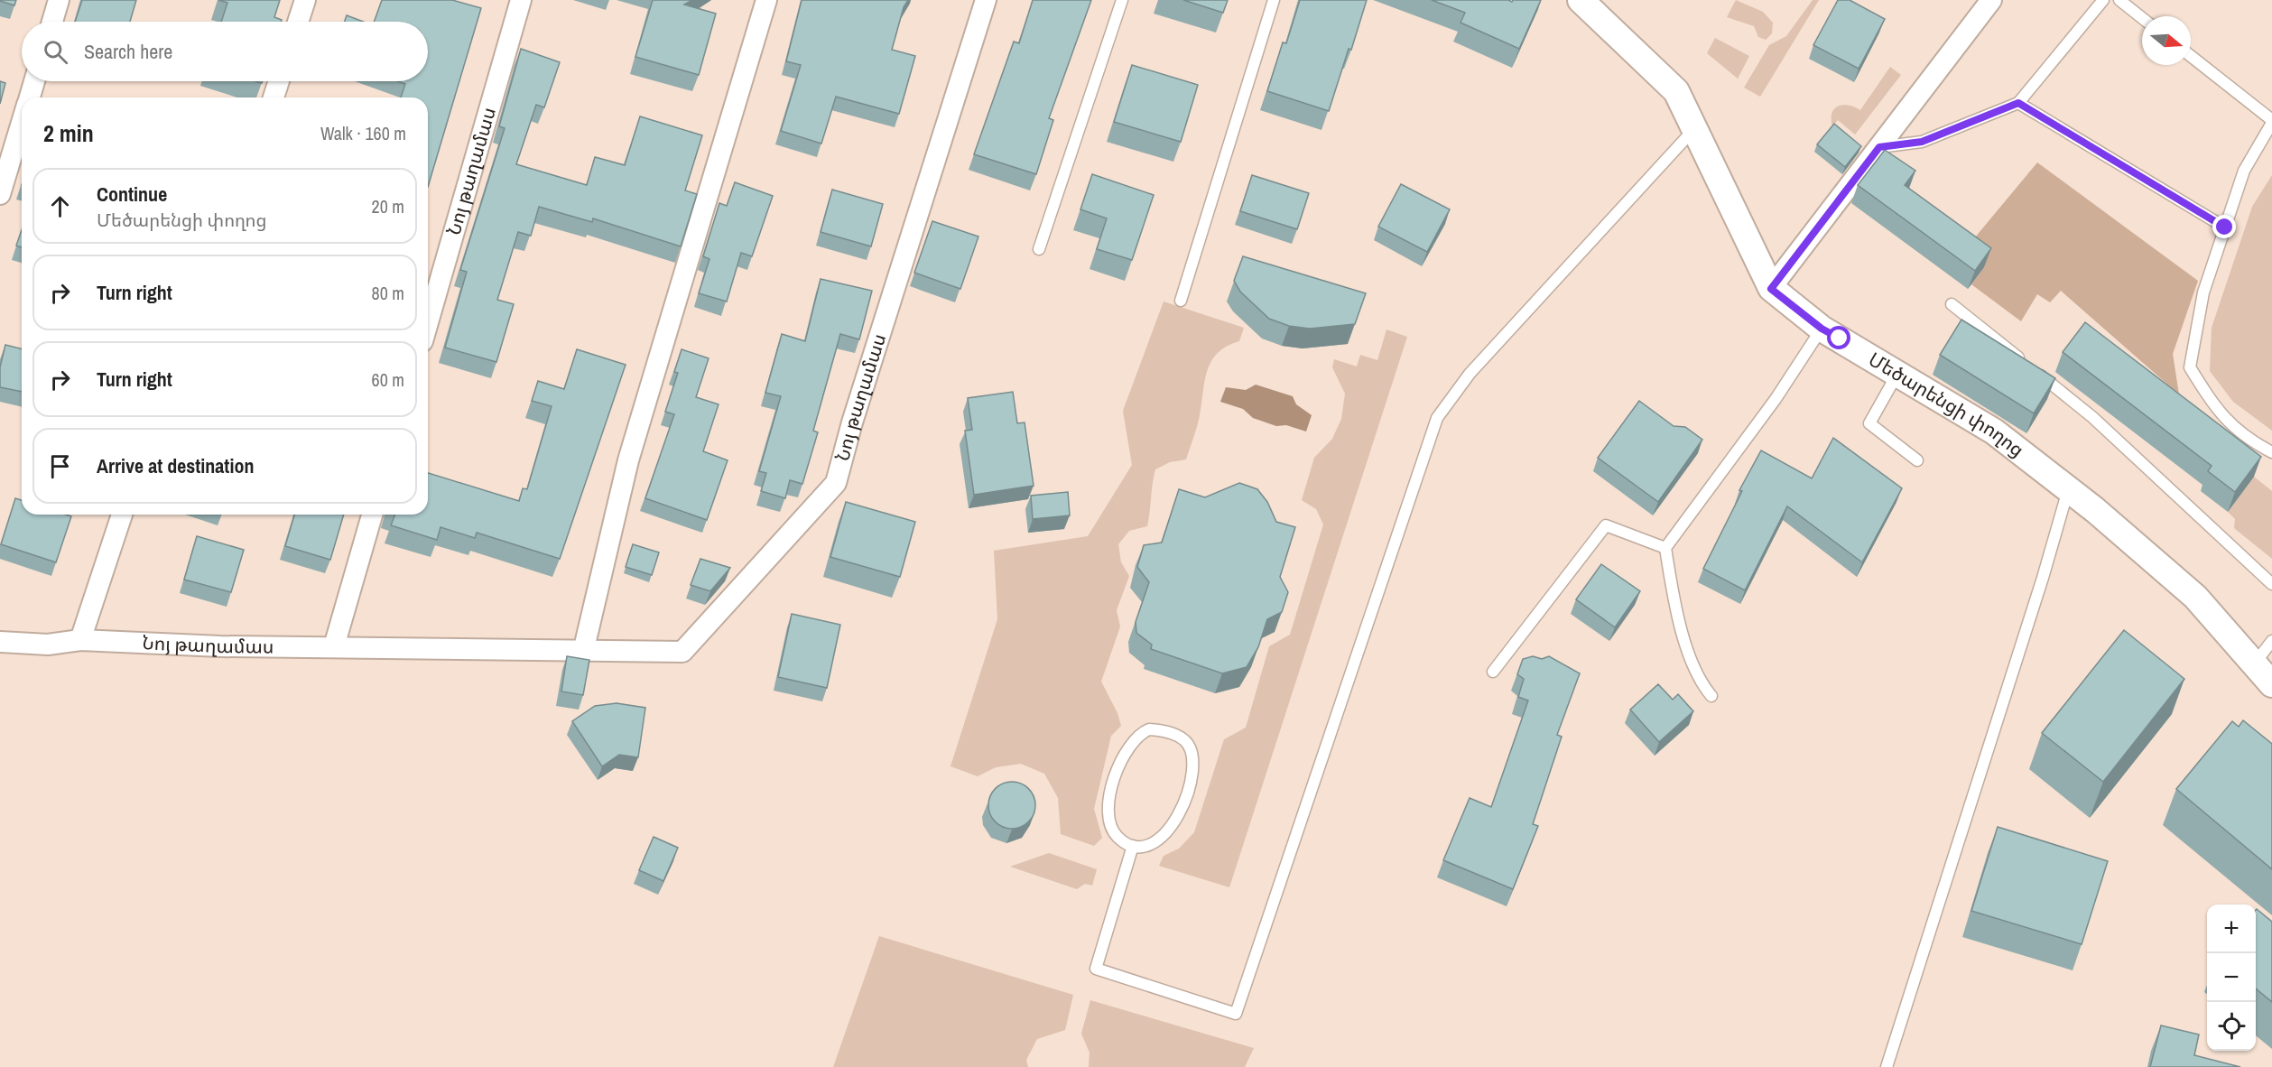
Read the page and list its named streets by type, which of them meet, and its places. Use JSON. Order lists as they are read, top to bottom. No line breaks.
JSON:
{"streets":{"street":["Նոյ թաղամաս","Մեծարենցի փողոց"]},"north":"right","page":{"search":"Search here","heading":["2 min","Walk · 160 m"],"list":[["Continue","Մեծարենցի փողոց","20 m"],["Turn right","80 m"],["Turn right","60 m"],"Arrive at destination"],"map_buttons":["+","−"]}}
